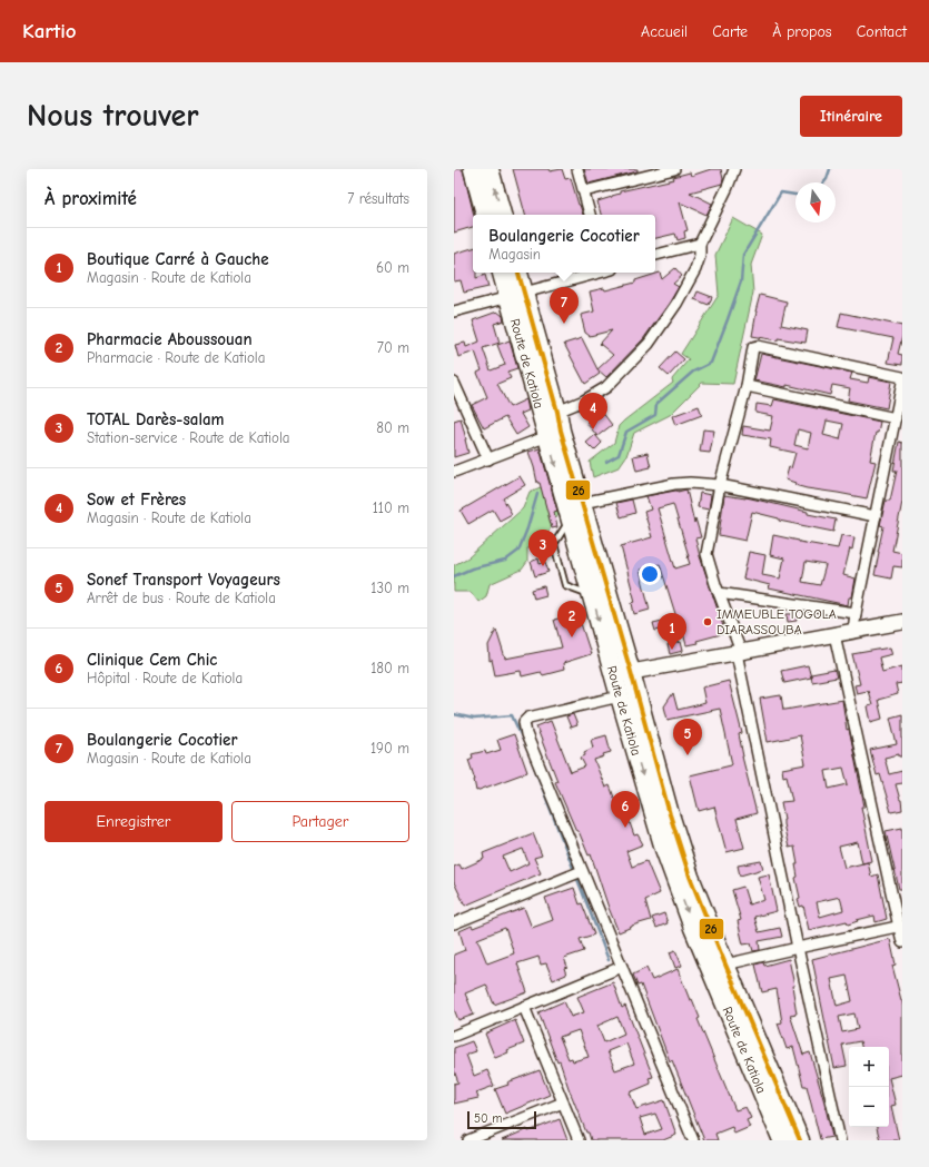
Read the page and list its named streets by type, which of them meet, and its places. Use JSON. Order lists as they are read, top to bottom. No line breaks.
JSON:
{"streets":{"highway":["Route de Katiola"]},"places":["IMMEUBLE TOGOLA DIARASSOUBA"],"lines":["transit line 26"],"scale_bar":"50 m","north":"bottom","page":{"header":"Kartio","nav":["Accueil","Carte","À propos","Contact"],"buttons":["Itinéraire",["Enregistrer","Partager"]],"title":"Nous trouver","heading":["À proximité","7 résultats"],"popup":["Boulangerie Cocotier","Magasin"],"list":[{"mark":"1","name":"Boutique Carré à Gauche","note":"Magasin · Route de Katiola","value":"60 m"},{"mark":"2","name":"Pharmacie Aboussouan","note":"Pharmacie · Route de Katiola","value":"70 m"},{"mark":"3","name":"TOTAL Darès-salam","note":"Station-service · Route de Katiola","value":"80 m"},{"mark":"4","name":"Sow et Frères","note":"Magasin · Route de Katiola","value":"110 m"},{"mark":"5","name":"Sonef Transport Voyageurs","note":"Arrêt de bus · Route de Katiola","value":"130 m"},{"mark":"6","name":"Clinique Cem Chic","note":"Hôpital · Route de Katiola","value":"180 m"},{"mark":"7","name":"Boulangerie Cocotier","note":"Magasin · Route de Katiola","value":"190 m"}],"pins":["7","4","3","2","1","5","6"],"map_buttons":["+","−"],"scale":"50 m"}}
